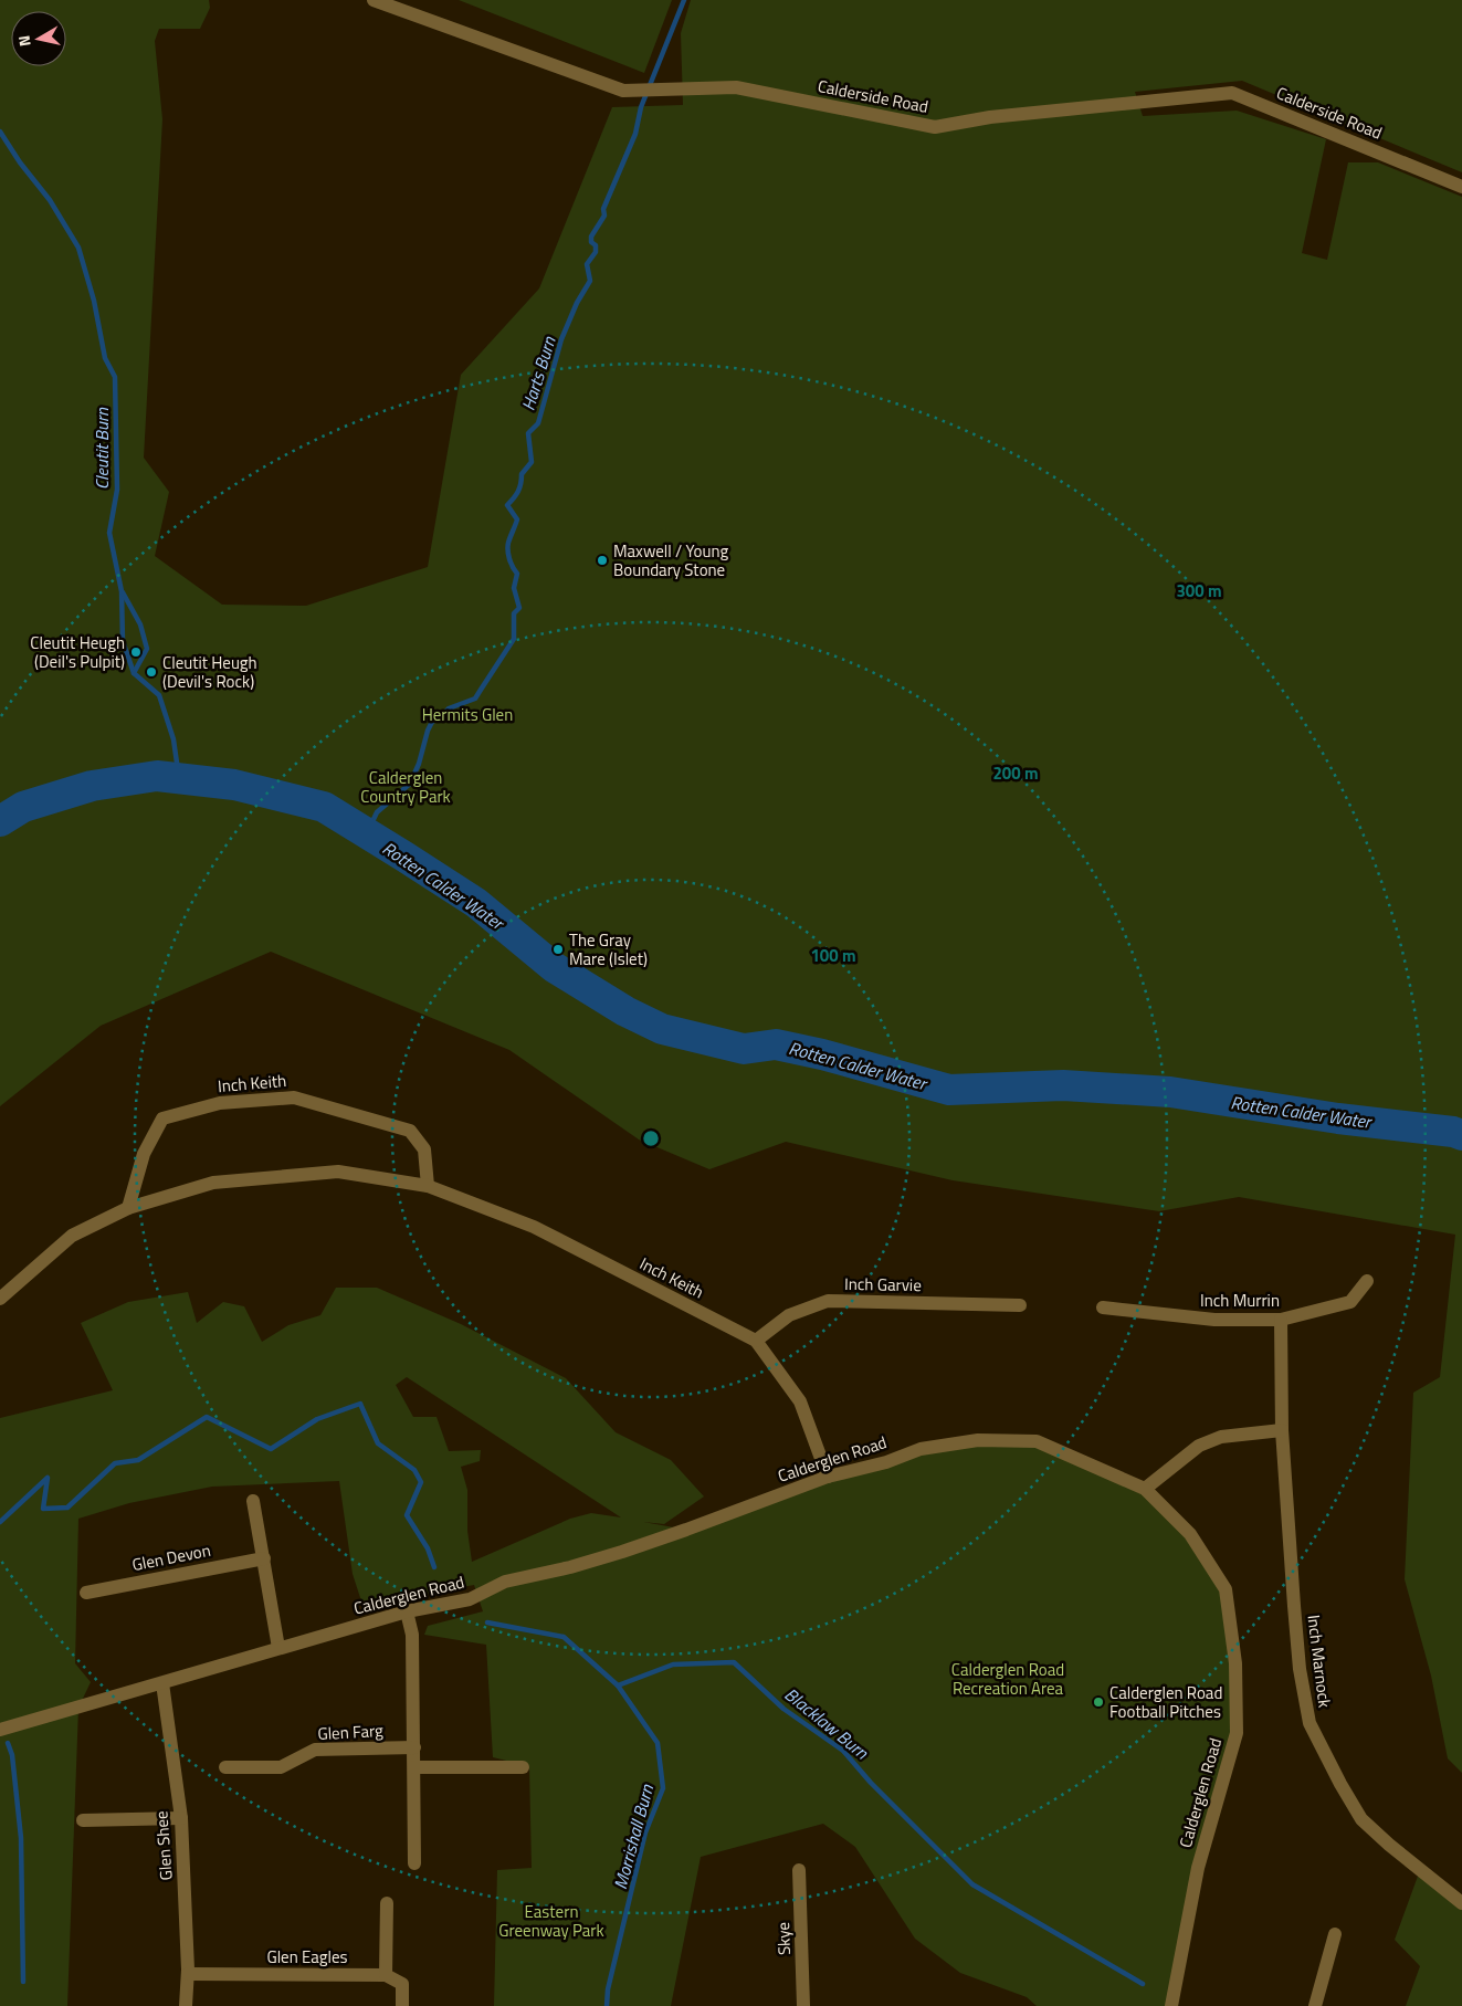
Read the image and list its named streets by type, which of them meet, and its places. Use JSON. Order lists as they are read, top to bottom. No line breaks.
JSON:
{"streets":{"street":["Calderside Road","Inch Keith","Inch Garvie","Inch Murrin","Calderglen Road","Glen Devon","Inch Marnock","Glen Farg","Glen Shee","Skye","Glen Eagles"]},"crossings":[["Inch Keith","Inch Garvie"],["Inch Keith","Calderglen Road"],["Inch Murrin","Inch Marnock"],["Calderglen Road","Glen Shee"],["Glen Shee","Glen Eagles"]],"water":["Harts Burn","Cleutit Burn","Rotten Calder Water","Blacklaw Burn","Morrishall Burn"],"parks":["Hermits Glen","Calderglen Country Park","Calderglen Road Recreation Area","Eastern Greenway Park"],"places":["Maxwell / Young Boundary Stone","Cleutit Heugh (Deil's Pulpit)","Cleutit Heugh (Devil's Rock)","The Gray Mare (Islet)","Calderglen Road Football Pitches"],"north":"left","rings":["300 m","200 m","100 m"]}
